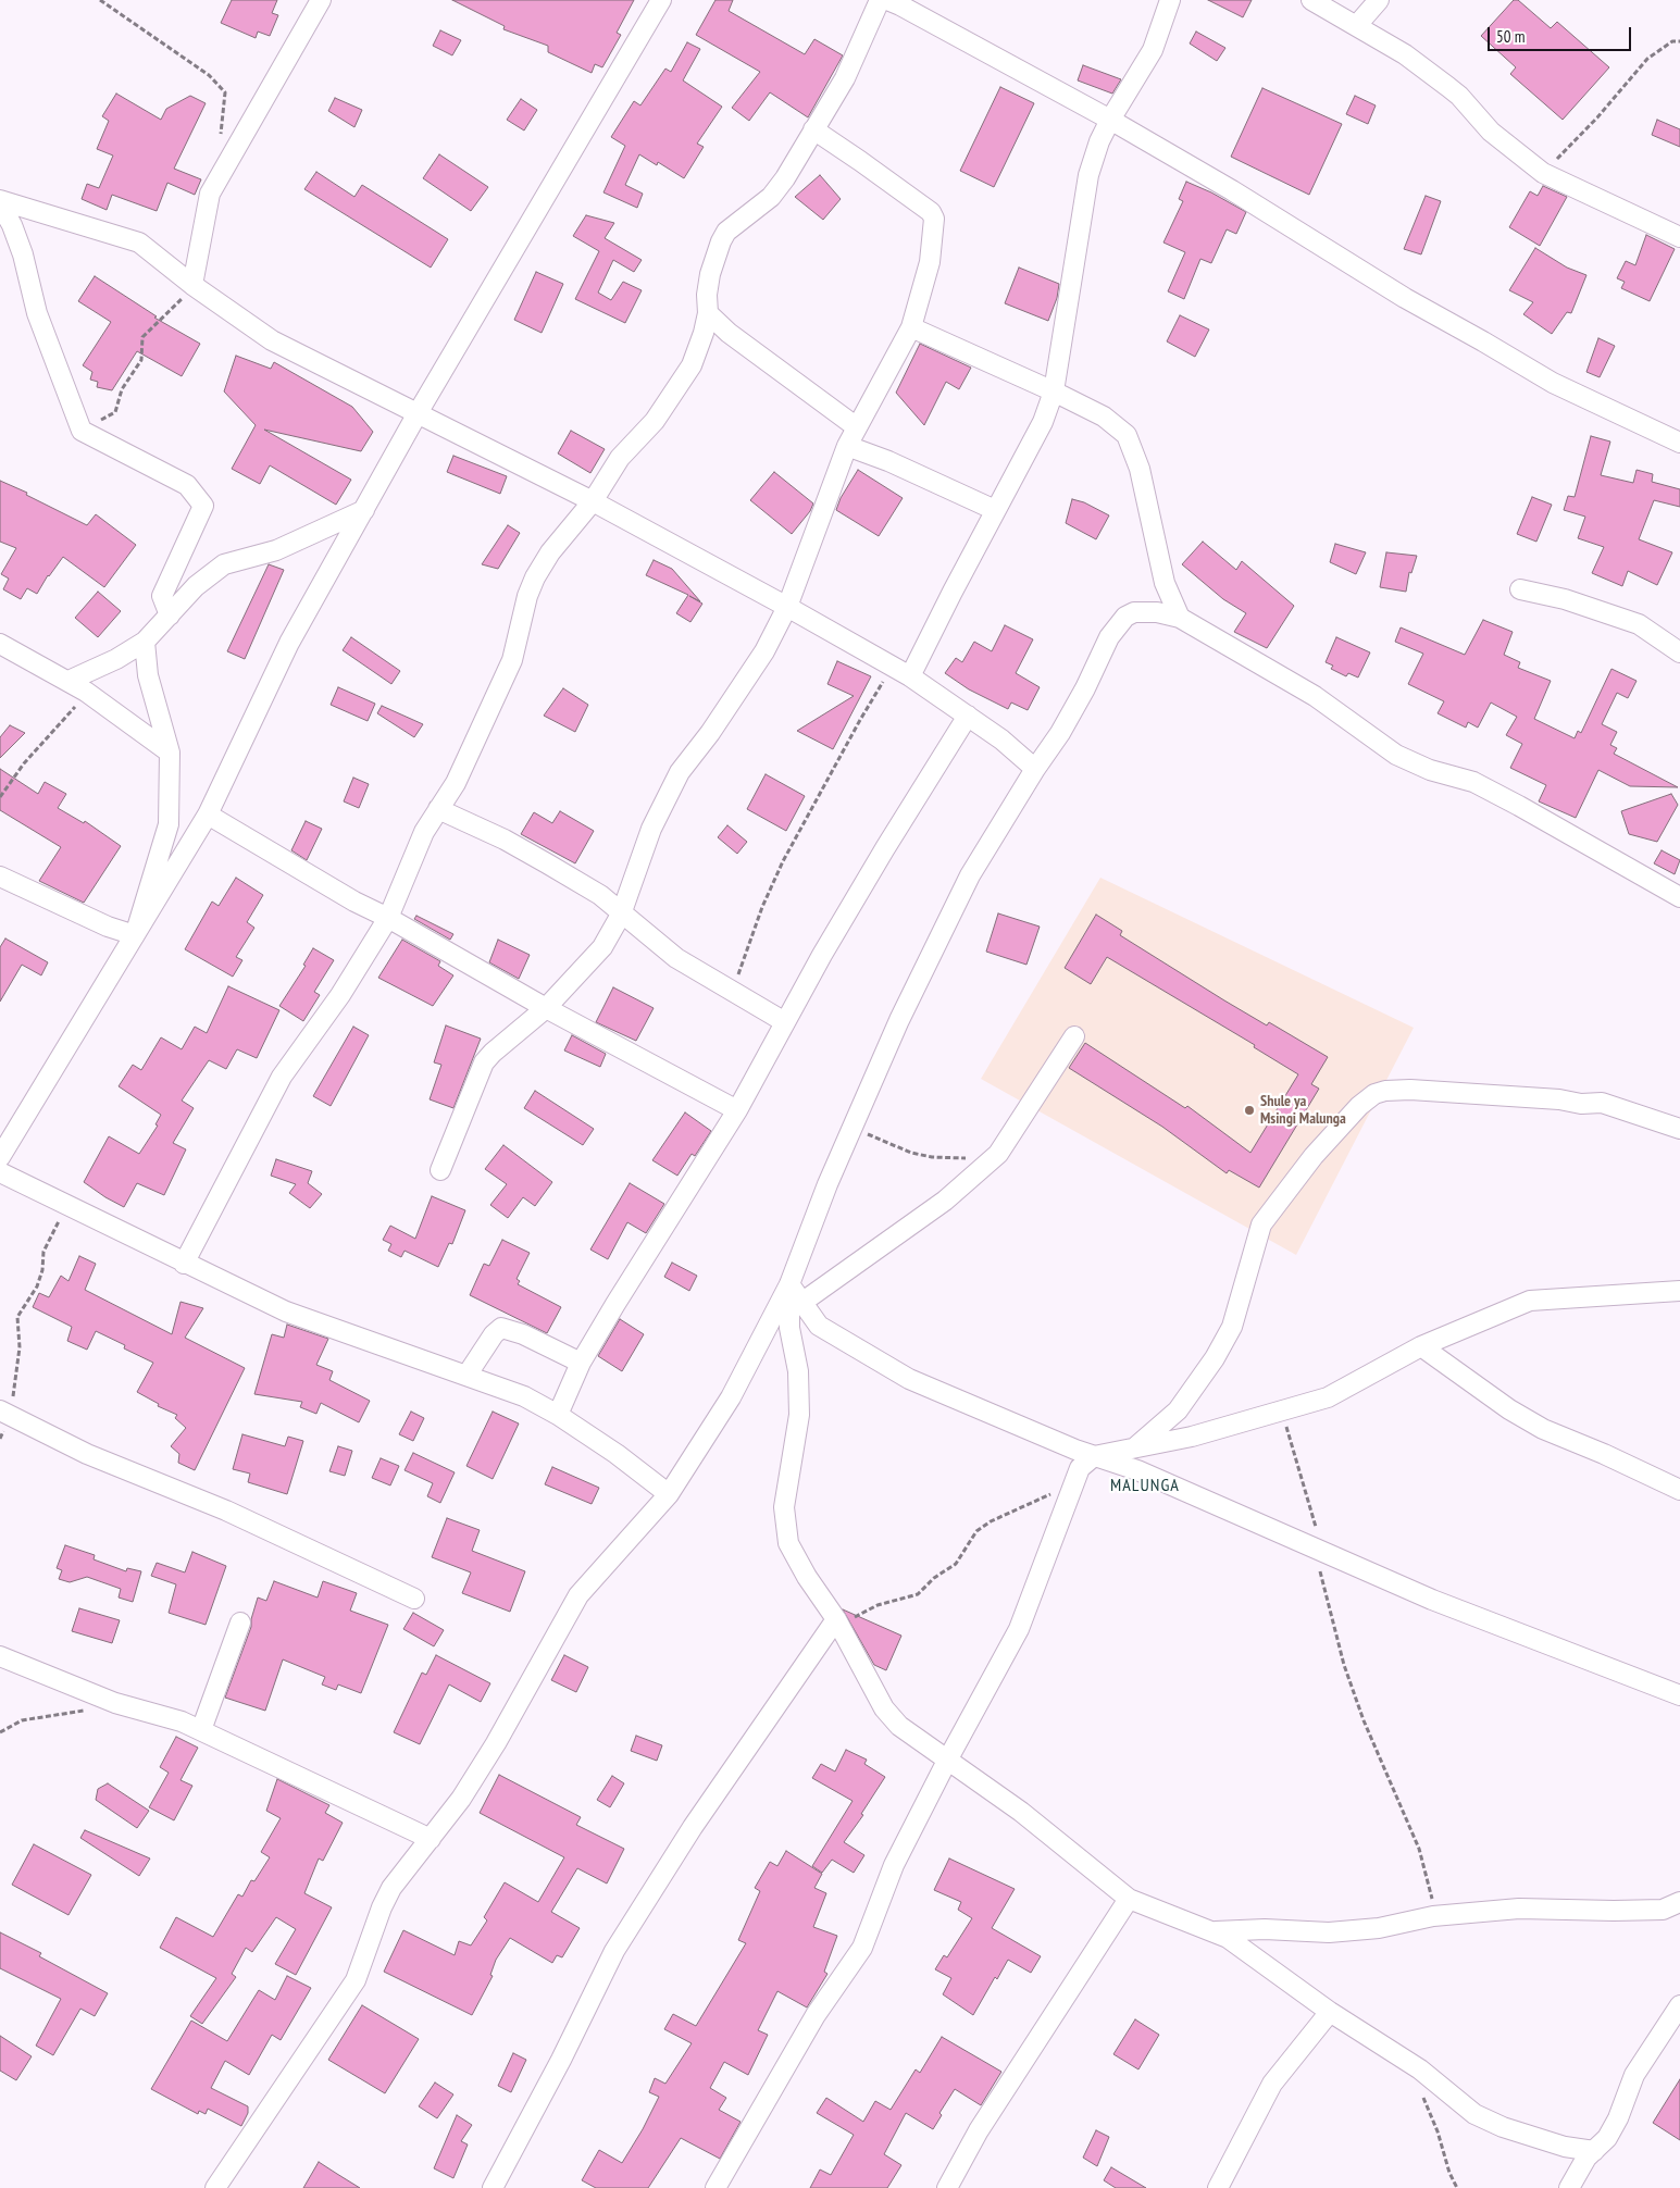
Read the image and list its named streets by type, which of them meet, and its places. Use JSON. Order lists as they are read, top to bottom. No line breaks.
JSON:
{"districts":["MALUNGA"],"places":["Shule ya Msingi Malunga"],"scale_bar":"50 m"}
